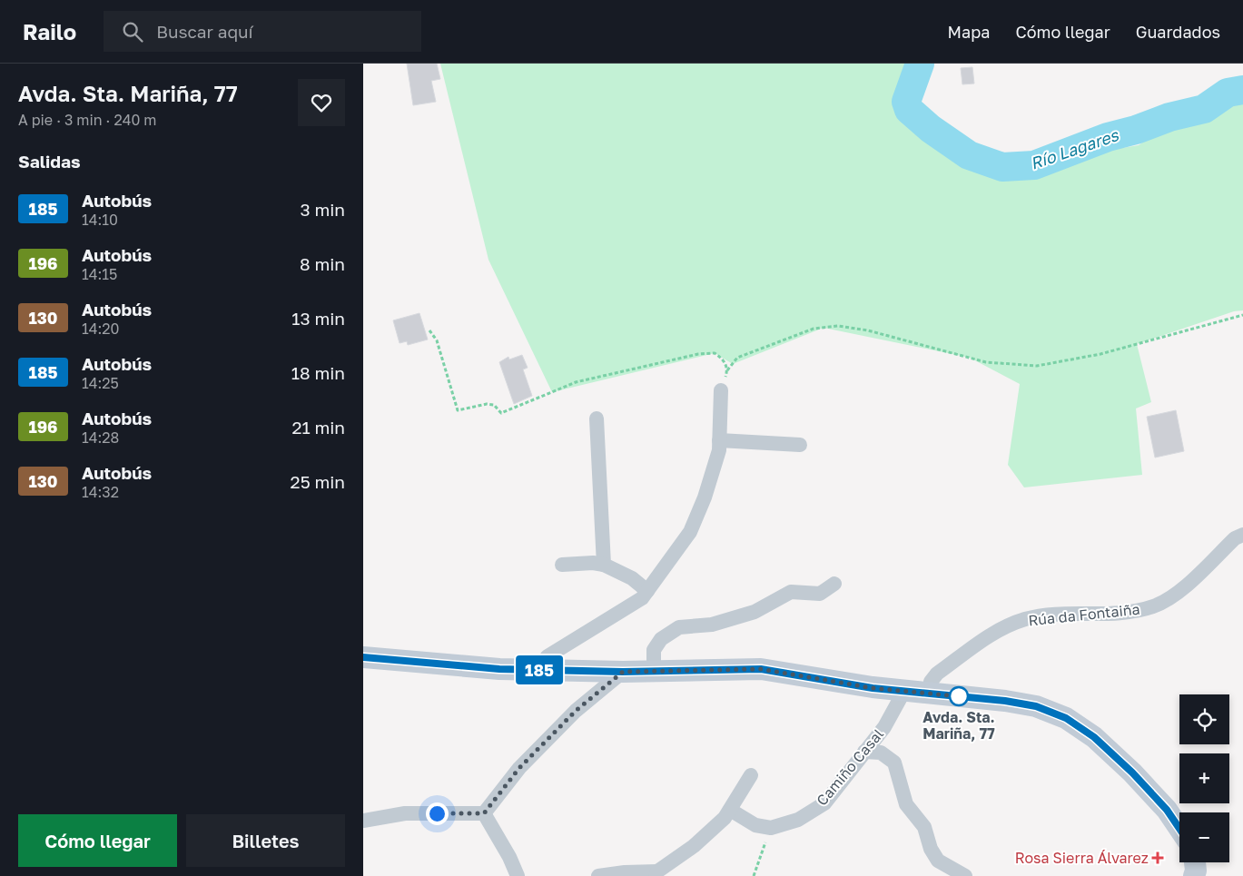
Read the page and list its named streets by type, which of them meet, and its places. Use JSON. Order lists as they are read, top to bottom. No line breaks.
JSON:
{"streets":{"street":["Rúa da Fontaiña","Camiño Casal"]},"water":["Río Lagares"],"places":{"other":["Avda. Sta. Mariña, 77"],"health":["Rosa Sierra Álvarez"]},"lines":["bus line 185"],"page":{"header":"Railo","search":"Buscar aquí","nav":["Mapa","Cómo llegar","Guardados"],"heading":[["Avda. Sta. Mariña, 77","A pie · 3 min · 240 m"],"Salidas"],"on_map":"185","list":[{"mark":"185","name":"Autobús","note":"14:10","value":"3 min"},{"mark":"196","name":"Autobús","note":"14:15","value":"8 min"},{"mark":"130","name":"Autobús","note":"14:20","value":"13 min"},{"mark":"185","name":"Autobús","note":"14:25","value":"18 min"},{"mark":"196","name":"Autobús","note":"14:28","value":"21 min"},{"mark":"130","name":"Autobús","note":"14:32","value":"25 min"}],"map_buttons":["+","−"],"buttons":["Cómo llegar","Billetes"]}}
